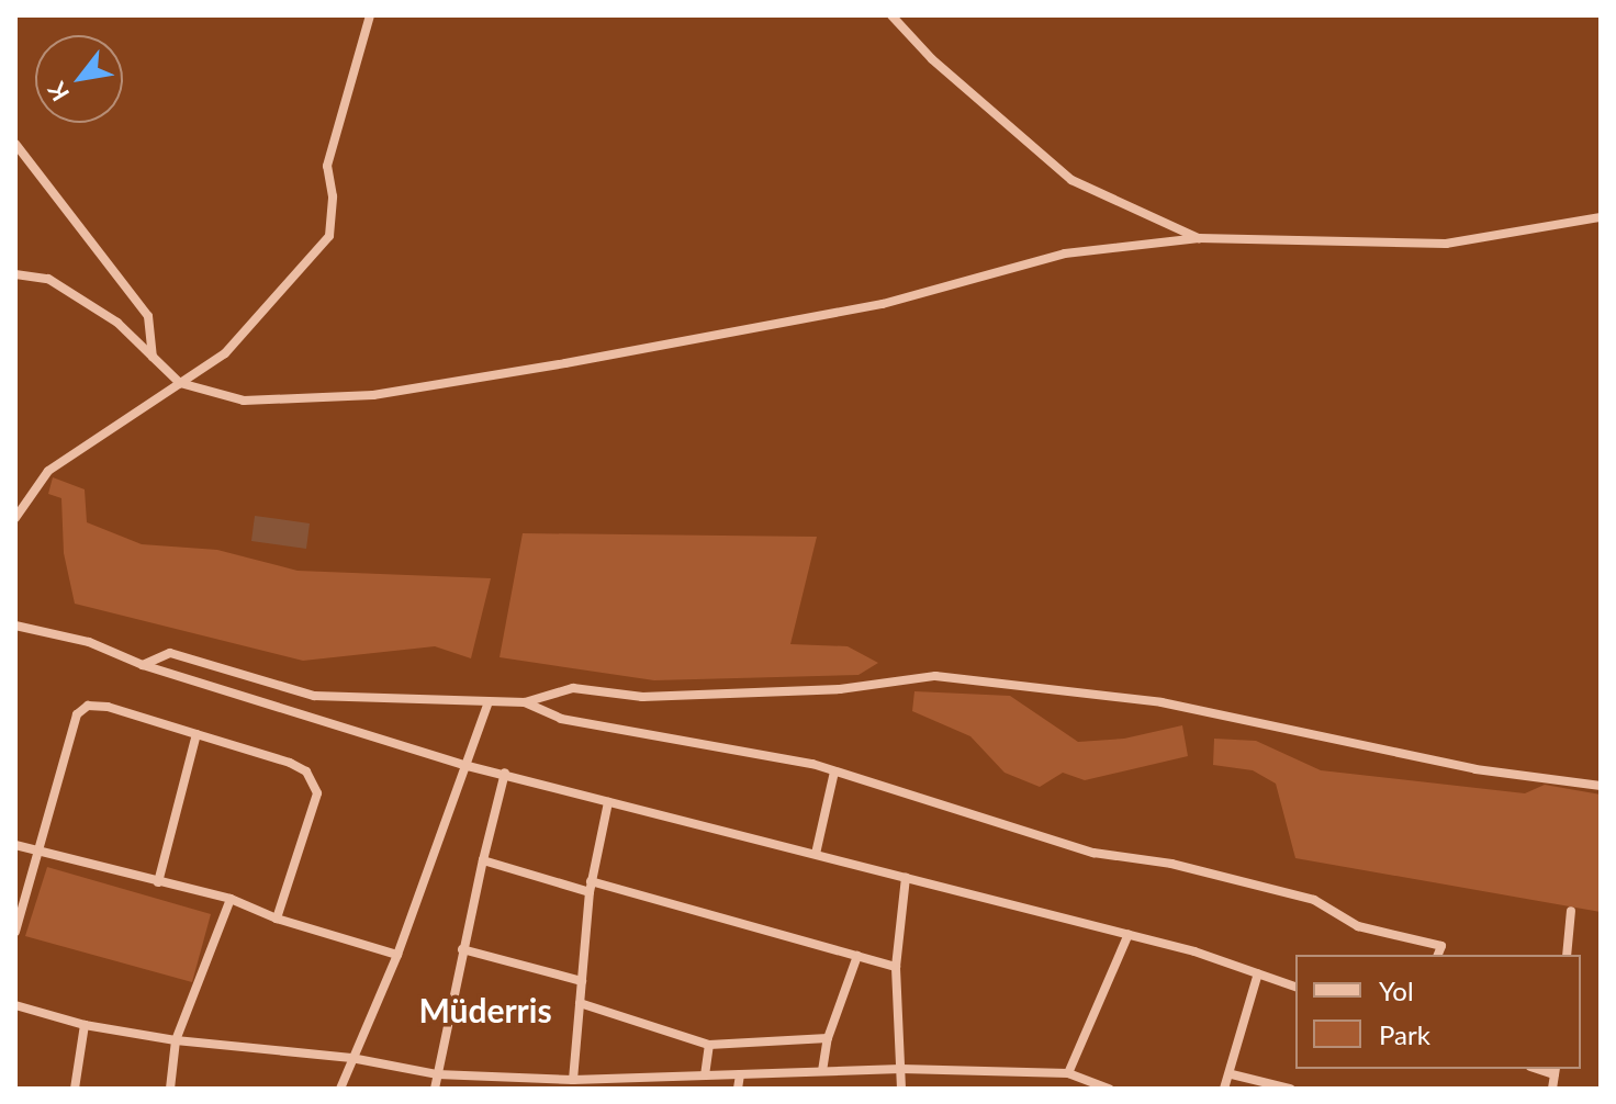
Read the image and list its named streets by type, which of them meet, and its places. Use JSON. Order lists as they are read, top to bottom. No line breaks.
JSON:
{"districts":["Müderris"],"legend":["Yol","Park"],"north":"bottom left"}
